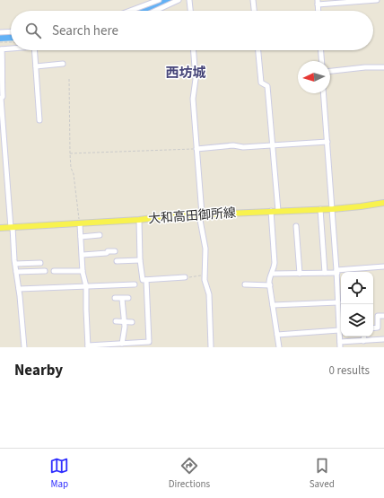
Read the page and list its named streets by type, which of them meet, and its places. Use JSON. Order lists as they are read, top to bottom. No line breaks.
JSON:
{"streets":{"main road":["大和高田御所線"]},"districts":["西坊城"],"north":"left","page":{"search":"Search here","heading":["Nearby","0 results"],"nav":["Map","Directions","Saved"]}}
